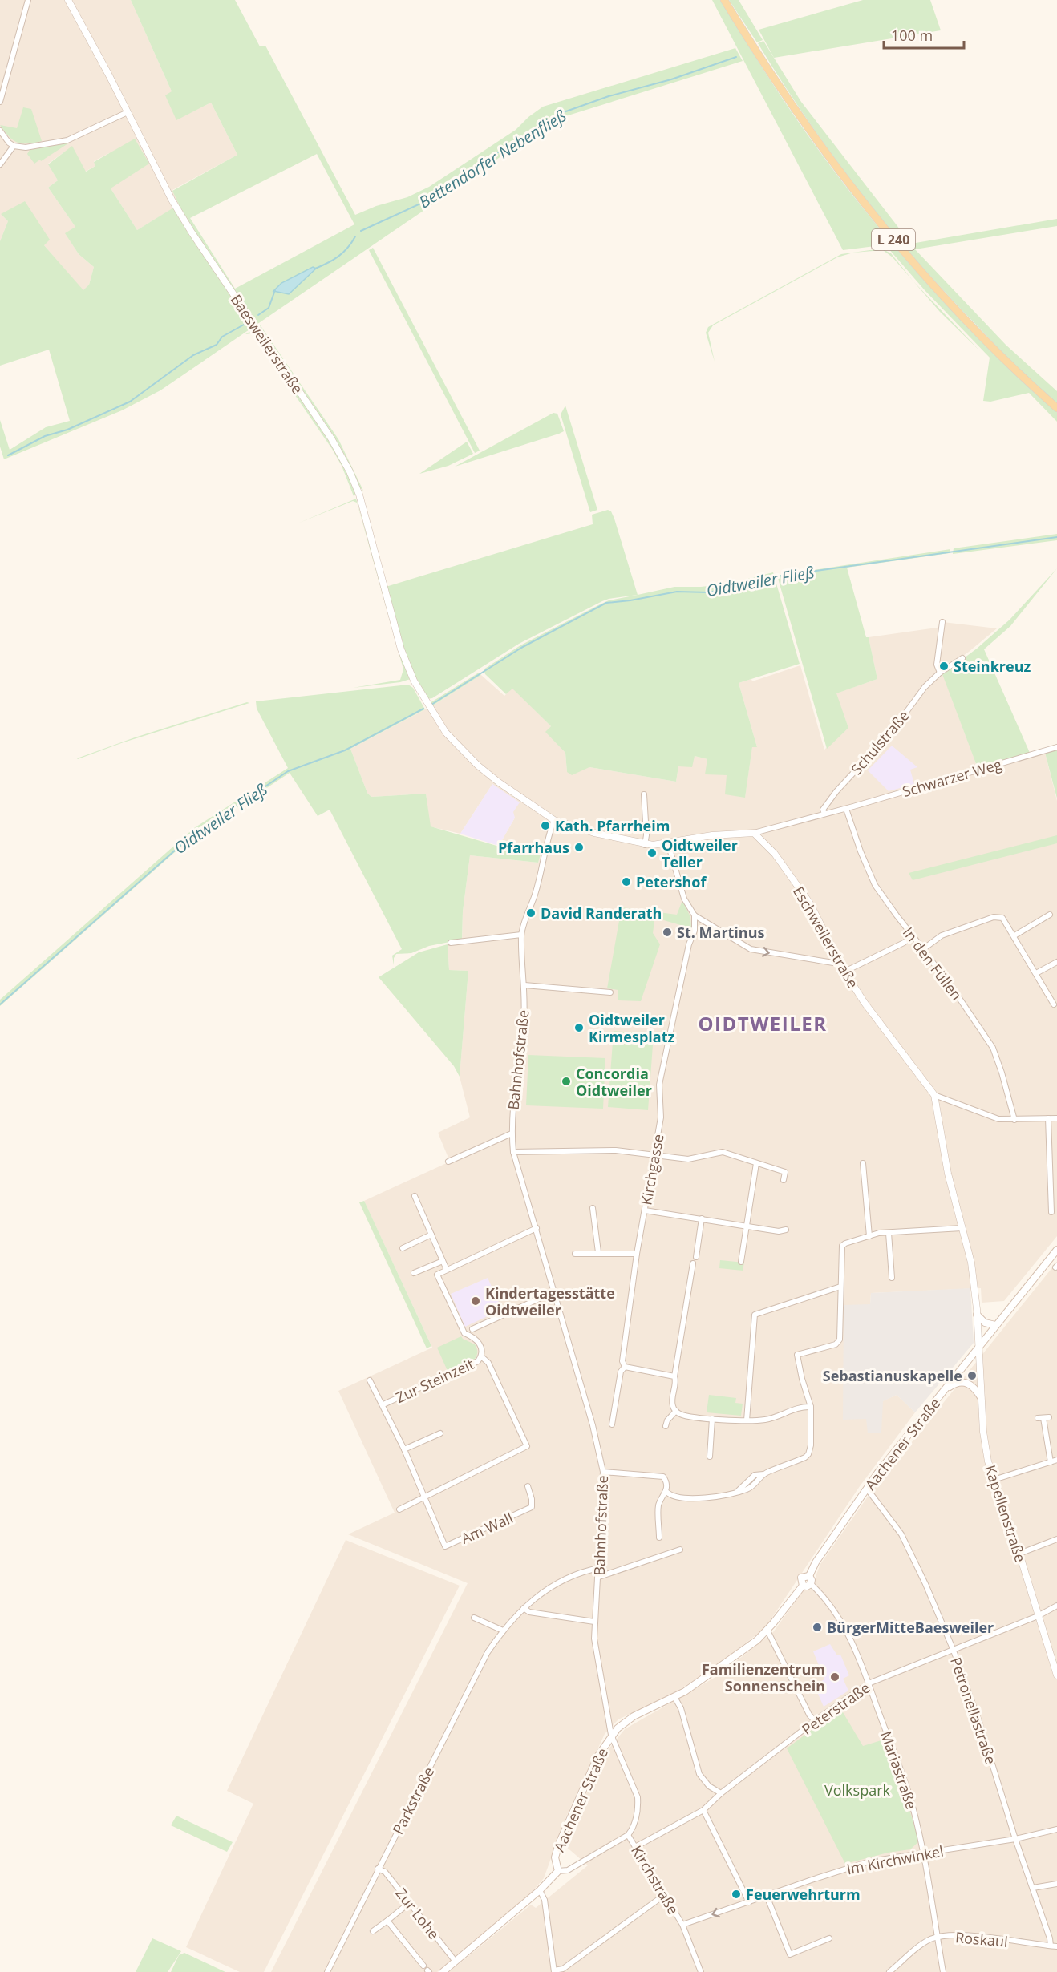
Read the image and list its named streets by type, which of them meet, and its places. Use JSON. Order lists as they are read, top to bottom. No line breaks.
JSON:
{"streets":{"main road":["L 240","Aachener Straße"],"street":["Baesweilerstraße","Schulstraße","Schwarzer Weg","Eschweilerstraße","In den Füllen","Bahnhofstraße","Kirchgasse","Zur Steinzeit","Kapellenstraße","Am Wall","Peterstraße","Petronellastraße","Mariastraße","Parkstraße","Im Kirchwinkel","Kirchstraße","Zur Lohe","Roskaul"]},"crossings":[["Baesweilerstraße","Bahnhofstraße"],["Schwarzer Weg","In den Füllen"],["Eschweilerstraße","Aachener Straße"],["Eschweilerstraße","Kapellenstraße"],["Bahnhofstraße","Aachener Straße"],["Bahnhofstraße","Parkstraße"],["Bahnhofstraße","Kirchstraße"],["Zur Steinzeit","Am Wall"],["Aachener Straße","Kapellenstraße"],["Aachener Straße","Petronellastraße"],["Aachener Straße","Mariastraße"],["Aachener Straße","Kirchstraße"],["Aachener Straße","Zur Lohe"],["Kapellenstraße","Peterstraße"],["Peterstraße","Petronellastraße"],["Peterstraße","Mariastraße"],["Peterstraße","Kirchstraße"],["Petronellastraße","Im Kirchwinkel"],["Petronellastraße","Roskaul"],["Mariastraße","Im Kirchwinkel"],["Mariastraße","Roskaul"],["Parkstraße","Zur Lohe"],["Im Kirchwinkel","Kirchstraße"]],"districts":["OIDTWEILER"],"water":["Bettendorfer Nebenfließ","Oidtweiler Fließ"],"parks":["Volkspark"],"places":["Steinkreuz","Kath. Pfarrheim","Pfarrhaus","Oidtweiler Teller","Petershof","David Randerath","St. Martinus","Oidtweiler Kirmesplatz","Concordia Oidtweiler","Kindertagesstätte Oidtweiler","Sebastianuskapelle","BürgerMitteBaesweiler","Familienzentrum Sonnenschein","Feuerwehrturm"],"scale_bar":"100 m"}
